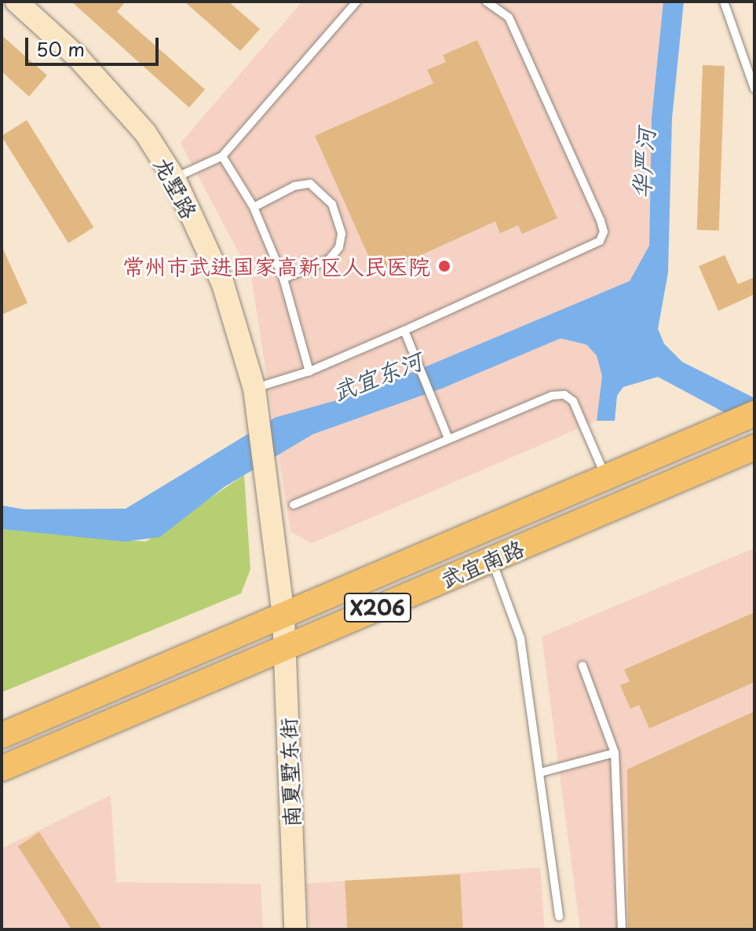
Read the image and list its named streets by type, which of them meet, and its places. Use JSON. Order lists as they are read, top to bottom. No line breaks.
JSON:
{"streets":{"main road":["武宜南路","X206"],"street":["龙墅路","南夏墅东街"]},"crossings":[["龙墅路","武宜南路"],["龙墅路","南夏墅东街"],["武宜南路","南夏墅东街"]],"water":["华严河","武宜东河"],"places":["常州市武进国家高新区人民医院"],"scale_bar":"50 m"}
